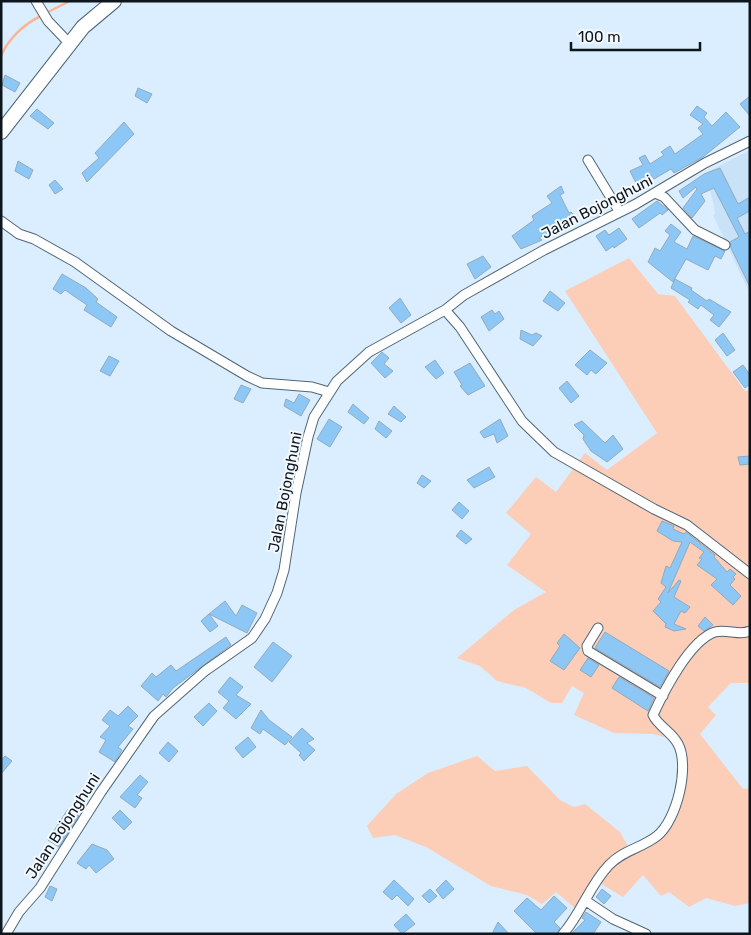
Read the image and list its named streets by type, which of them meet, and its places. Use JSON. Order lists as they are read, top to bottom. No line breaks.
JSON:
{"streets":{"street":["Jalan Bojonghuni"]},"scale_bar":"100 m"}
